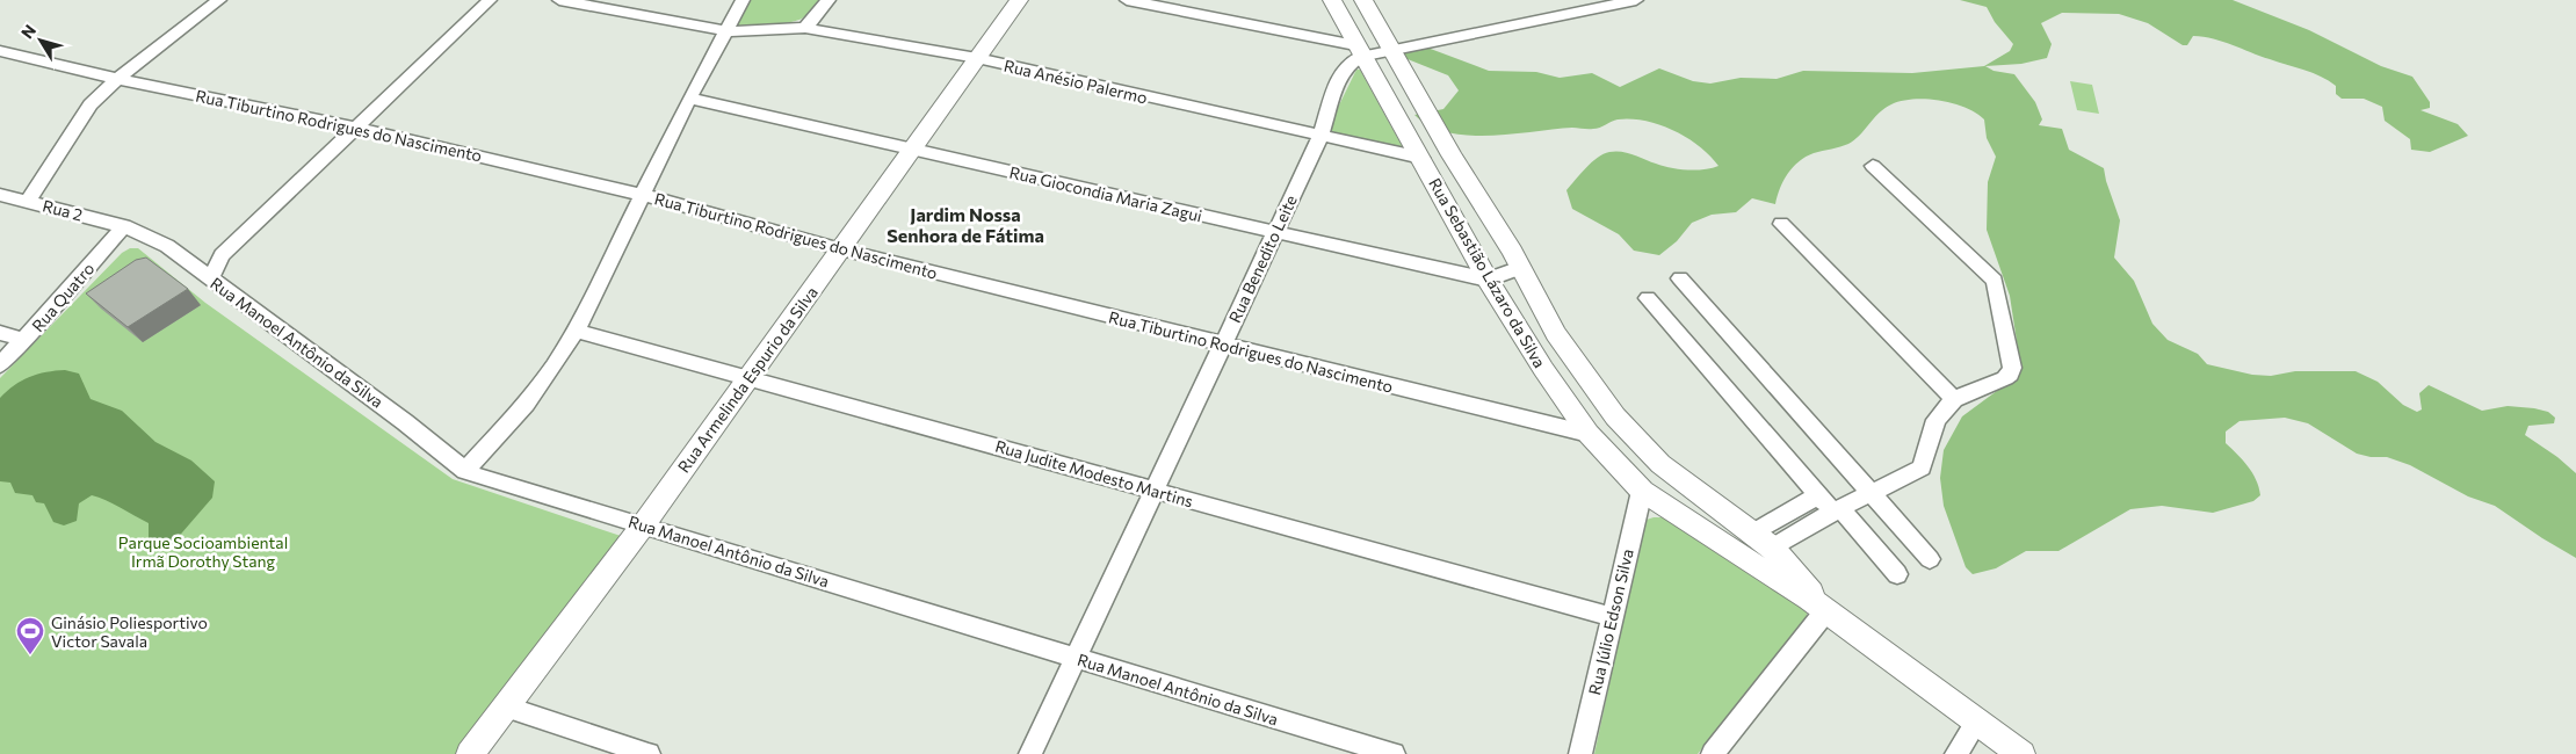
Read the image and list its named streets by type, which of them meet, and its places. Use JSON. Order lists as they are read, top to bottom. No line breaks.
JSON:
{"streets":{"street":["Rua Anésio Palermo","Rua Tiburtino Rodrigues do Nascimento","Rua Giocondia Maria Zagui","Rua 2","Rua Benedito Leite","Rua Sebastião Lázaro da Silva","Rua Quatro","Rua Manoel Antônio da Silva","Rua Armelinda Espurio da Silva","Rua Judite Modesto Martins","Rua Júlio Edson Silva"]},"crossings":[["Rua Anésio Palermo","Rua Benedito Leite"],["Rua Anésio Palermo","Rua Sebastião Lázaro da Silva"],["Rua Anésio Palermo","Rua Armelinda Espurio da Silva"],["Rua Tiburtino Rodrigues do Nascimento","Rua Benedito Leite"],["Rua Tiburtino Rodrigues do Nascimento","Rua Sebastião Lázaro da Silva"],["Rua Tiburtino Rodrigues do Nascimento","Rua Armelinda Espurio da Silva"],["Rua Giocondia Maria Zagui","Rua Benedito Leite"],["Rua Giocondia Maria Zagui","Rua Sebastião Lázaro da Silva"],["Rua Giocondia Maria Zagui","Rua Armelinda Espurio da Silva"],["Rua 2","Rua Quatro"],["Rua 2","Rua Manoel Antônio da Silva"],["Rua Benedito Leite","Rua Sebastião Lázaro da Silva"],["Rua Benedito Leite","Rua Manoel Antônio da Silva"],["Rua Benedito Leite","Rua Judite Modesto Martins"],["Rua Sebastião Lázaro da Silva","Rua Júlio Edson Silva"],["Rua Quatro","Rua Manoel Antônio da Silva"],["Rua Manoel Antônio da Silva","Rua Armelinda Espurio da Silva"],["Rua Armelinda Espurio da Silva","Rua Judite Modesto Martins"],["Rua Judite Modesto Martins","Rua Júlio Edson Silva"]],"districts":["Jardim Nossa Senhora de Fátima"],"parks":["Parque Socioambiental Irmã Dorothy Stang"],"places":{"sports":["Ginásio Poliesportivo Victor Savala"]},"north":"top left"}
